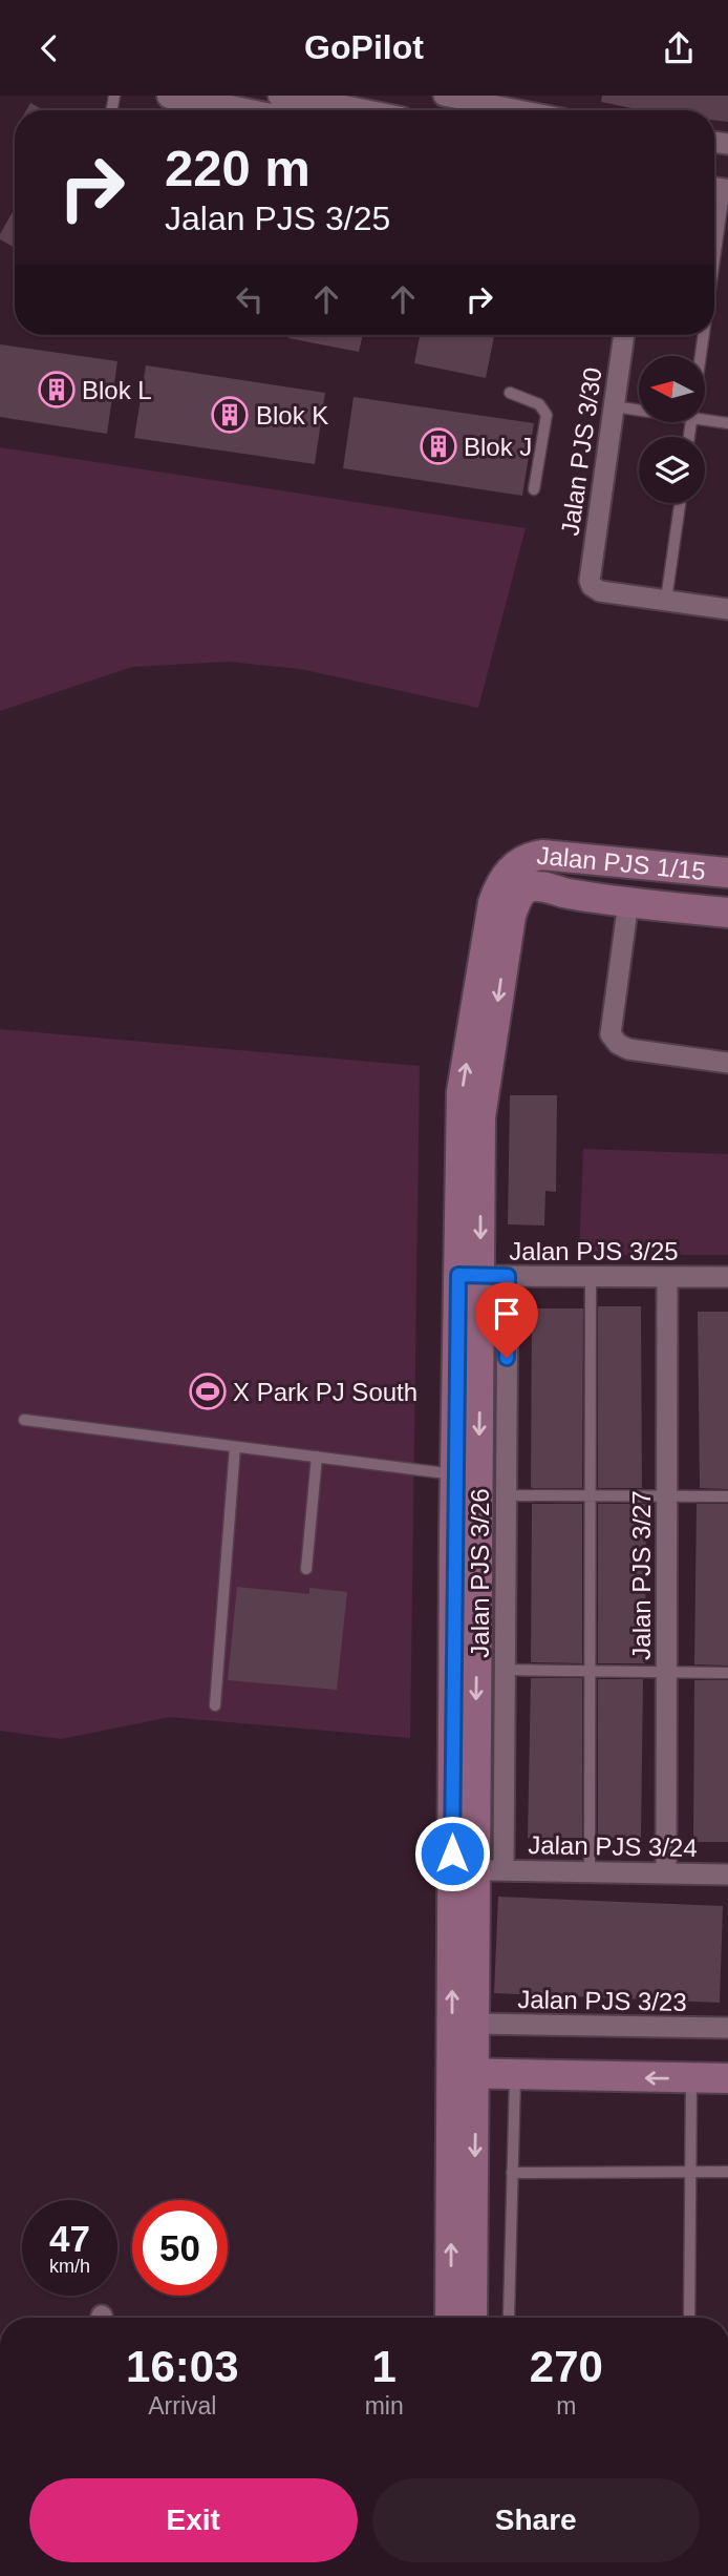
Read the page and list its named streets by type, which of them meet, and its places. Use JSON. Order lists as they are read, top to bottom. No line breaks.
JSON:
{"streets":{"main road":["Jalan PJS 1/15"],"street":["Jalan PJS 3/30","Jalan PJS 3/25","Jalan PJS 3/26","Jalan PJS 3/27","Jalan PJS 3/24","Jalan PJS 3/23"]},"crossings":[["Jalan PJS 3/25","Jalan PJS 3/26"],["Jalan PJS 3/25","Jalan PJS 3/27"],["Jalan PJS 3/26","Jalan PJS 3/24"],["Jalan PJS 3/27","Jalan PJS 3/24"]],"places":{"building":["Blok L","Blok K","Blok J"],"sports":["X Park PJ South"]},"north":"left","page":{"header":"GoPilot","turn":["220 m","Jalan PJS 3/25"],"speed":"47 km/h","limit":"50","eta":["16:03","Arrival","1","min","270","m"],"buttons":["Exit","Share"]}}
